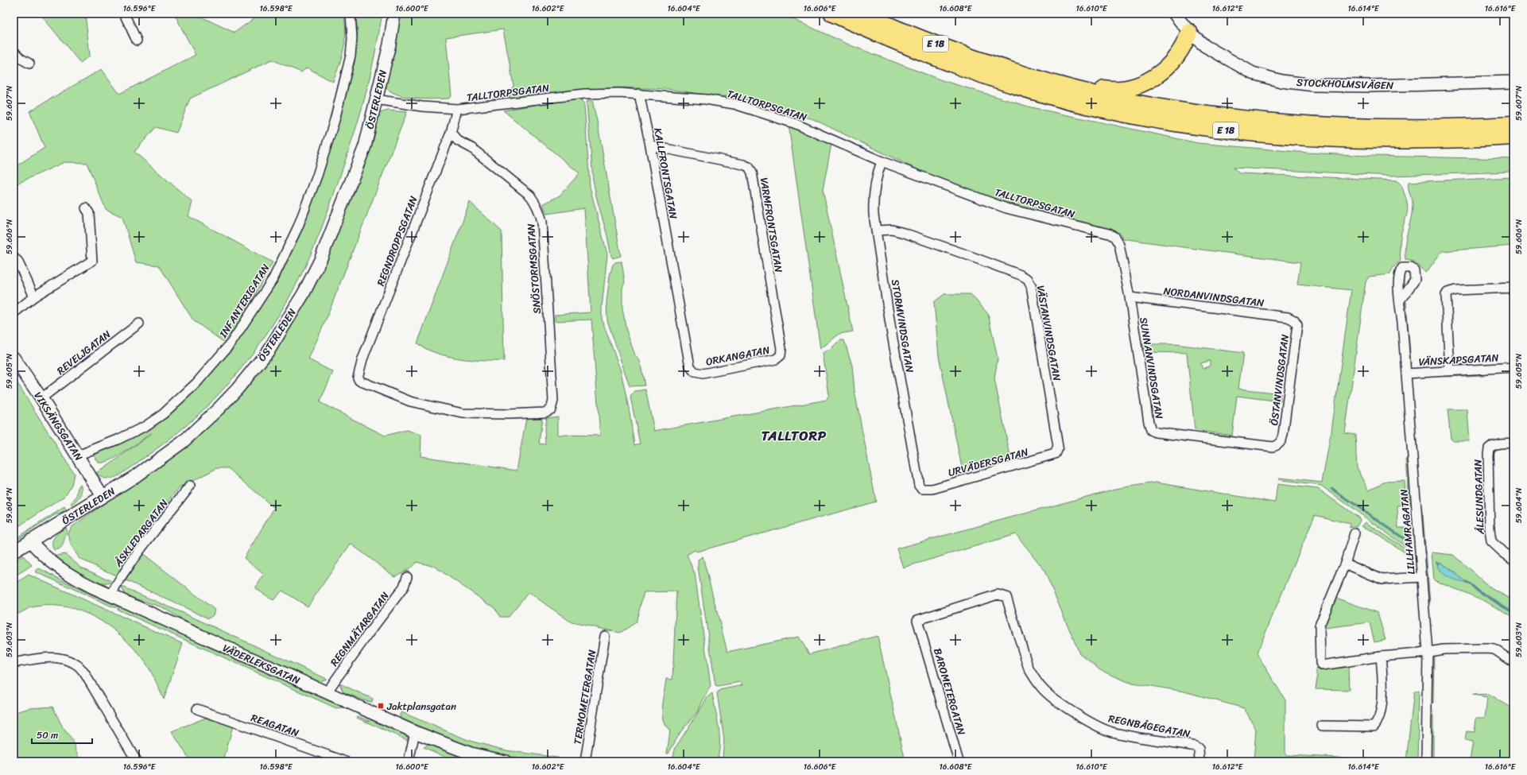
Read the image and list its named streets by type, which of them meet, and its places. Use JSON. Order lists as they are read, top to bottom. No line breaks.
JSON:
{"streets":{"highway":["E 18"],"street":["STOCKHOLMSVÄGEN","TALLTORPSGATAN","ÖSTERLEDEN","KALLFRONTSGATAN","VARMFRONTSGATAN","REGNDROPPSGATAN","SNÖSTORMSGATAN","NORDANVINDSGATAN","INFANTERIGATAN","STORMVINDSGATAN","VÄSTANVINDSGATAN","REVELJGATAN","ORKANGATAN","VÄNSKAPSGATAN","SUNNANVINDSGATAN","ÖSTANVINDSGATAN","VIKSÄNGSGATAN","URVÄDERSGATAN","ÅLESUNDGATAN","LILLHAMRAGATAN","ÅSKLEDARGATAN","REGNMÄTARGATAN","VÄDERLEKSGATAN","BAROMETERGATAN","TERMOMETERGATAN","REAGATAN","REGNBÅGEGATAN"]},"crossings":[["E 18","STOCKHOLMSVÄGEN"],["TALLTORPSGATAN","ÖSTERLEDEN"],["TALLTORPSGATAN","KALLFRONTSGATAN"],["TALLTORPSGATAN","REGNDROPPSGATAN"],["TALLTORPSGATAN","STORMVINDSGATAN"],["TALLTORPSGATAN","SUNNANVINDSGATAN"],["ÖSTERLEDEN","VIKSÄNGSGATAN"],["ÖSTERLEDEN","VÄDERLEKSGATAN"],["KALLFRONTSGATAN","VARMFRONTSGATAN"],["KALLFRONTSGATAN","ORKANGATAN"],["VARMFRONTSGATAN","ORKANGATAN"],["REGNDROPPSGATAN","SNÖSTORMSGATAN"],["NORDANVINDSGATAN","SUNNANVINDSGATAN"],["NORDANVINDSGATAN","ÖSTANVINDSGATAN"],["INFANTERIGATAN","VIKSÄNGSGATAN"],["STORMVINDSGATAN","VÄSTANVINDSGATAN"],["STORMVINDSGATAN","URVÄDERSGATAN"],["VÄSTANVINDSGATAN","URVÄDERSGATAN"],["REVELJGATAN","VIKSÄNGSGATAN"],["VÄNSKAPSGATAN","LILLHAMRAGATAN"],["SUNNANVINDSGATAN","ÖSTANVINDSGATAN"],["ÅSKLEDARGATAN","VÄDERLEKSGATAN"],["REGNMÄTARGATAN","VÄDERLEKSGATAN"],["BAROMETERGATAN","REGNBÅGEGATAN"]],"districts":["TALLTORP"],"places":{"transit":["Jaktplansgatan"]},"scale_bar":"50 m","coordinates":["16.596°E","16.598°E","16.600°E","16.602°E","16.604°E","16.606°E","16.608°E","16.610°E","16.612°E","16.614°E","16.616°E","59.607°N","59.606°N","59.605°N","59.604°N","59.603°N"]}
